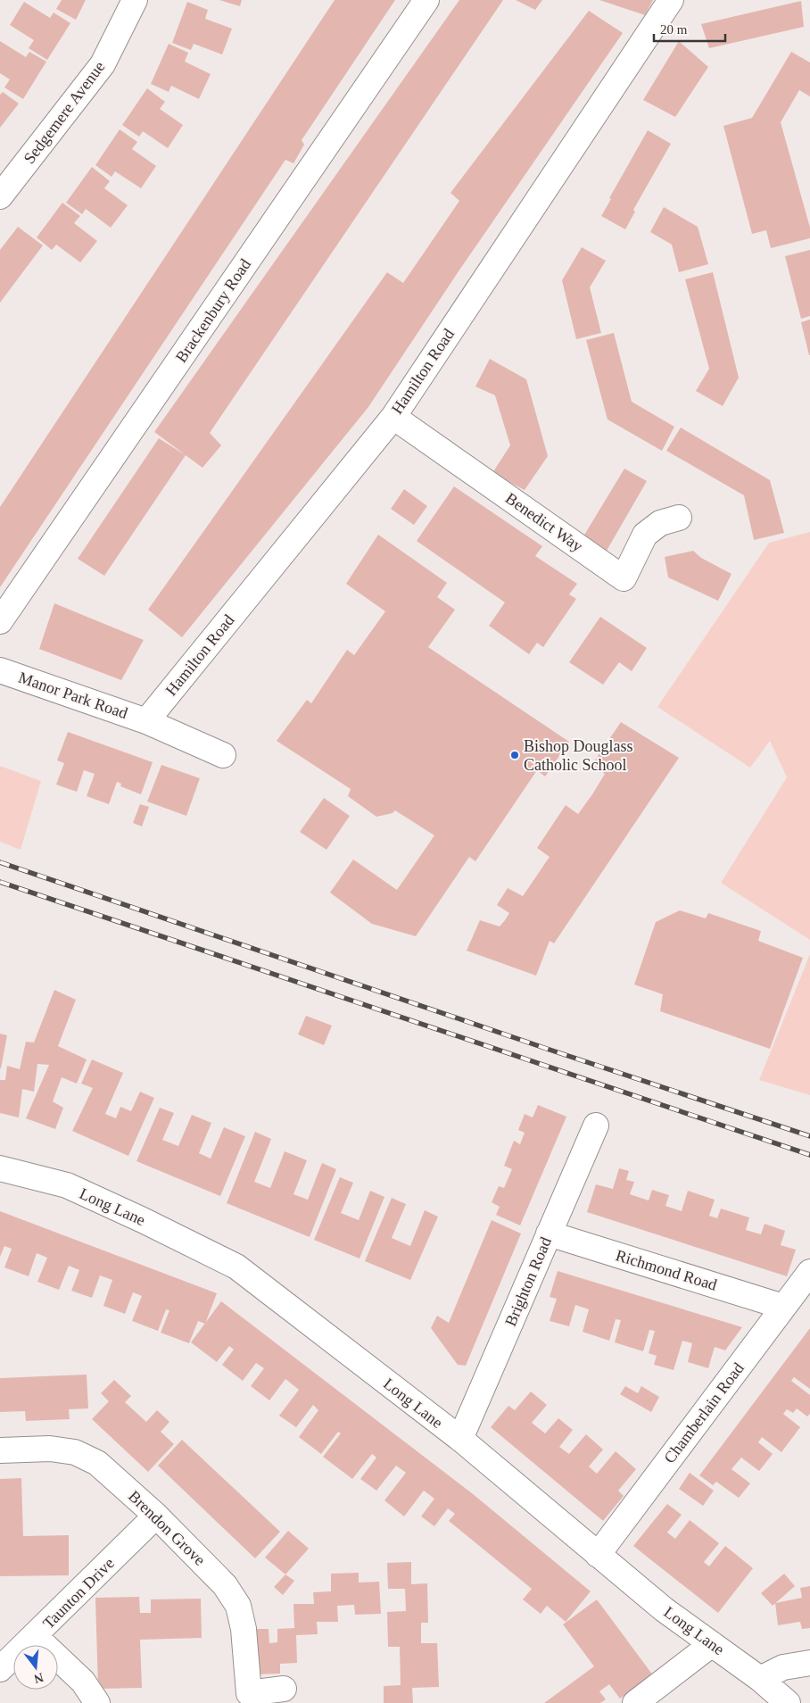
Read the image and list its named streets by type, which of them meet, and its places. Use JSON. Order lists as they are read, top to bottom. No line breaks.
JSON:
{"streets":{"street":["Sedgemere Avenue","Brackenbury Road","Hamilton Road","Benedict Way","Manor Park Road","Long Lane","Richmond Road","Brighton Road","Chamberlain Road","Brendon Grove","Taunton Drive"]},"crossings":[["Hamilton Road","Benedict Way"],["Hamilton Road","Manor Park Road"],["Long Lane","Brighton Road"],["Long Lane","Chamberlain Road"],["Richmond Road","Brighton Road"],["Richmond Road","Chamberlain Road"],["Brendon Grove","Taunton Drive"]],"places":["Bishop Douglass Catholic School"],"scale_bar":"20 m","north":"bottom"}
